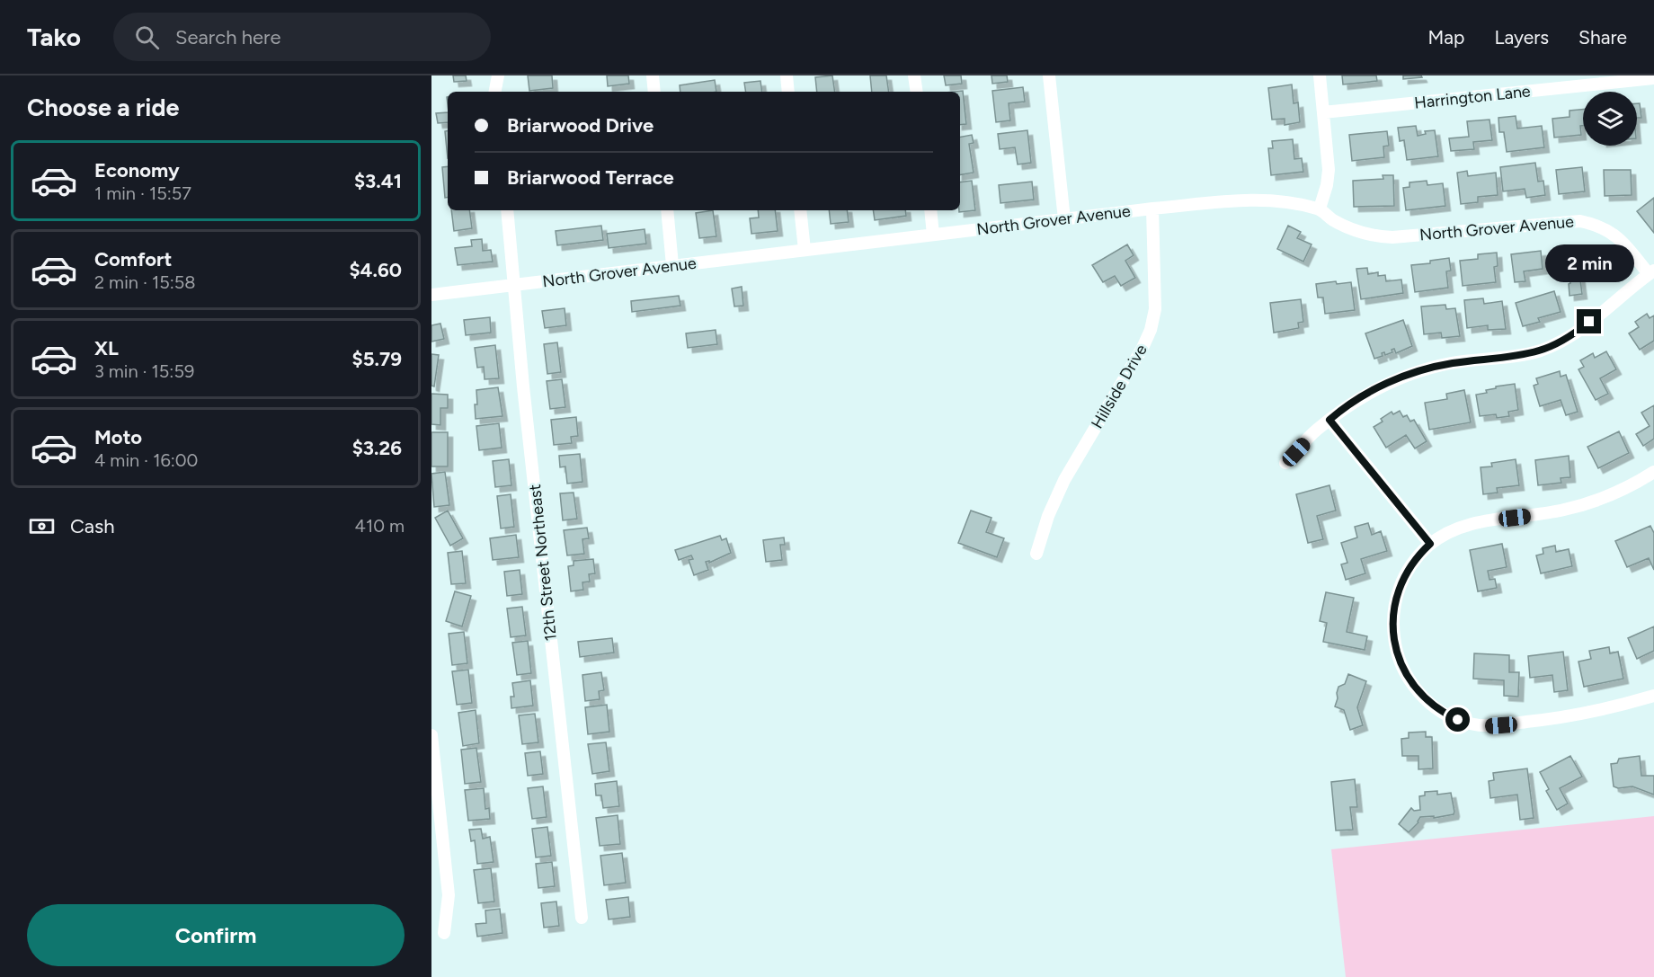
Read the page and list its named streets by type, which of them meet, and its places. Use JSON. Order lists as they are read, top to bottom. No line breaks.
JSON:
{"streets":{"street":["Harrington Lane","North Grover Avenue","Hillside Drive","12th Street Northeast"]},"crossings":[["North Grover Avenue","Hillside Drive"],["North Grover Avenue","12th Street Northeast"]],"page":{"header":"Tako","search":"Search here","nav":["Map","Layers","Share"],"heading":"Choose a ride","banner":["Briarwood Drive","Briarwood Terrace"],"list":[{"name":"Economy","note":"1 min · 15:57","value":"$3.41"},{"name":"Comfort","note":"2 min · 15:58","value":"$4.60"},{"name":"XL","note":"3 min · 15:59","value":"$5.79"},{"name":"Moto","note":"4 min · 16:00","value":"$3.26"}],"bubble":"2 min","pay":["Cash","410 m"],"buttons":"Confirm"}}
